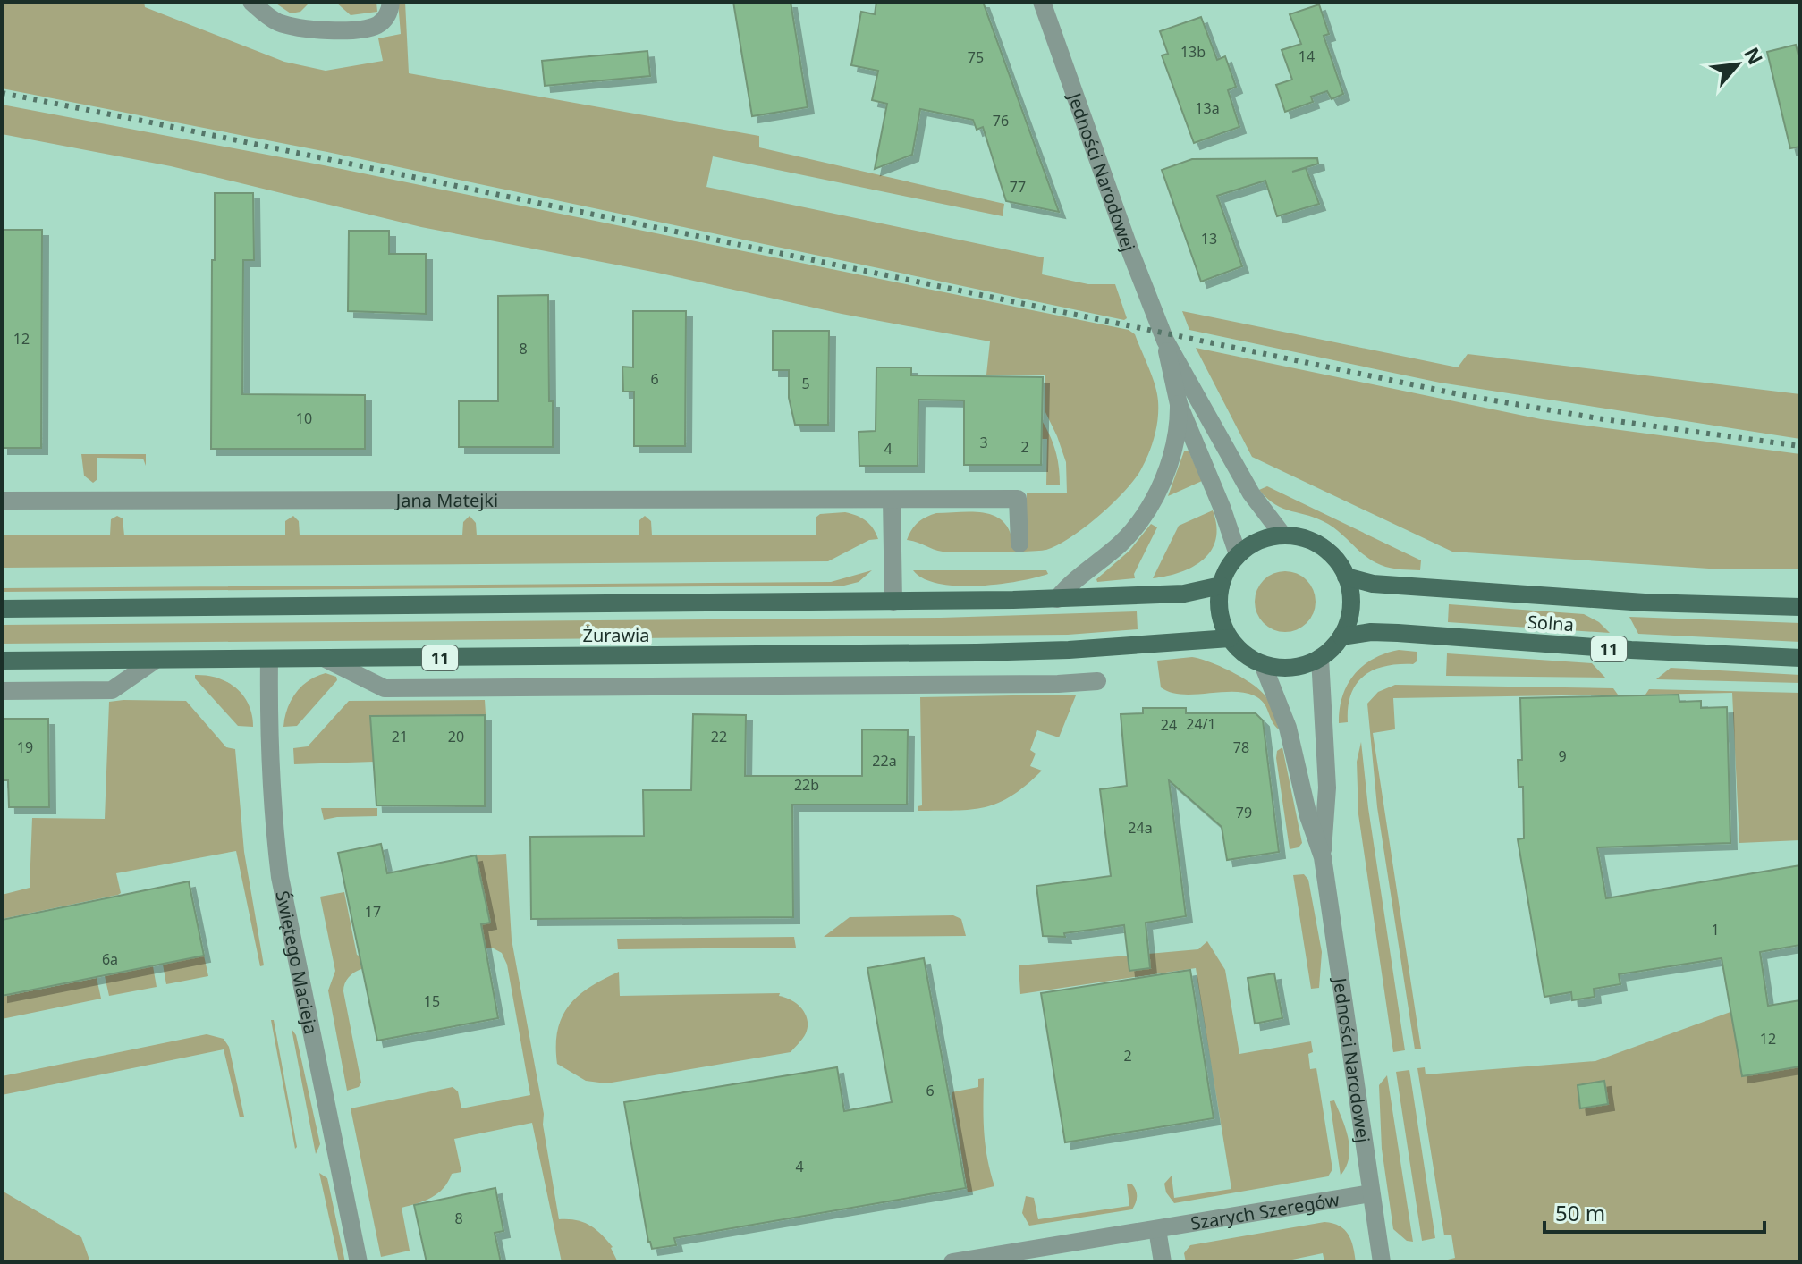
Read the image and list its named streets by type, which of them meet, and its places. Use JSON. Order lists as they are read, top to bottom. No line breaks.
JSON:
{"streets":{"main road":["Solna","Żurawia","11"],"street":["Jedności Narodowej","Jana Matejki","Świętego Macieja","Szarych Szeregów"]},"crossings":[["Jedności Narodowej","Solna"],["Jedności Narodowej","Żurawia"],["Jedności Narodowej","Szarych Szeregów"],["Solna","Żurawia"],["Żurawia","Świętego Macieja"]],"house_numbers":["13b","14","75","13a","76","77","13","12","8","6","5","10","3","2","4","24/1","24","21","20","22","19","78","9","22a","22b","79","24a","17","1","6a","15","12","2","6","4","8"],"scale_bar":"50 m","north":"top right"}
